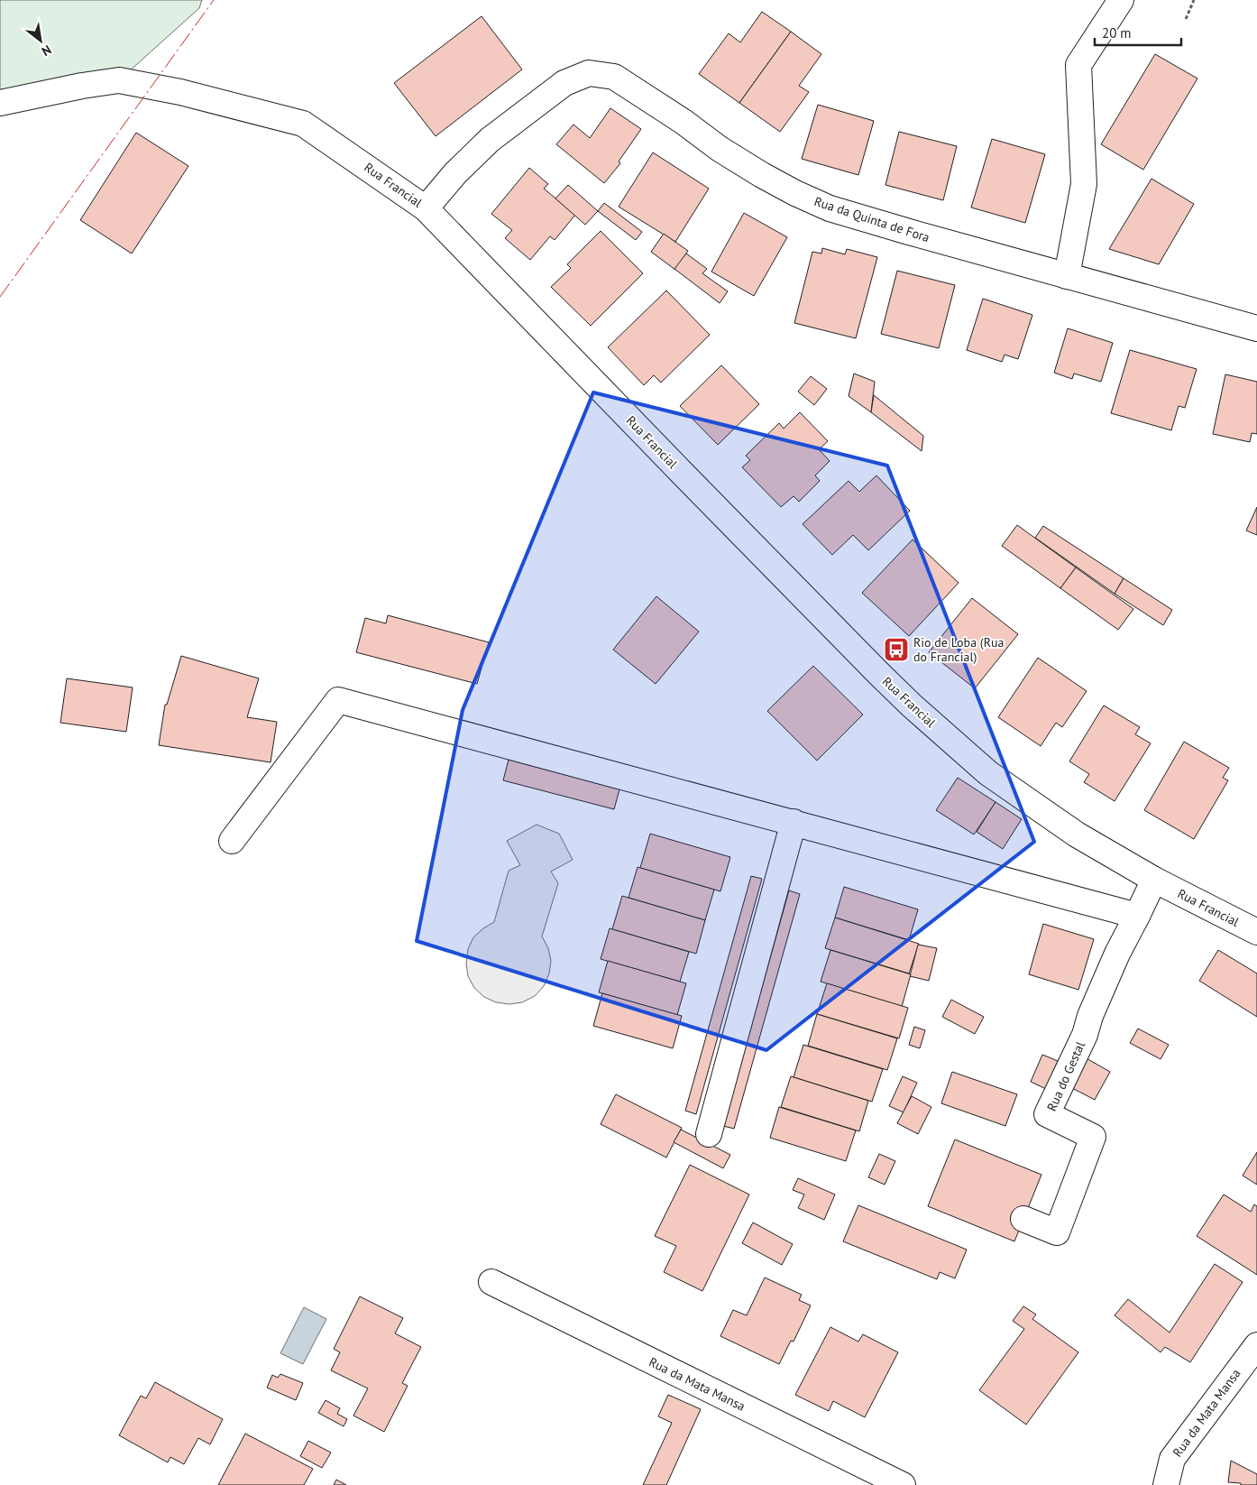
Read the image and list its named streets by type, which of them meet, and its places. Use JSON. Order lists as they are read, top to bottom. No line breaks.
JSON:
{"streets":{"street":["Rua Francial","Rua da Quinta de Fora","Rua do Gestal","Rua da Mata Mansa"]},"crossings":[["Rua Francial","Rua da Quinta de Fora"]],"places":{"bus stop":["Rio de Loba (Rua do Francial)"]},"scale_bar":"20 m","north":"bottom right"}
